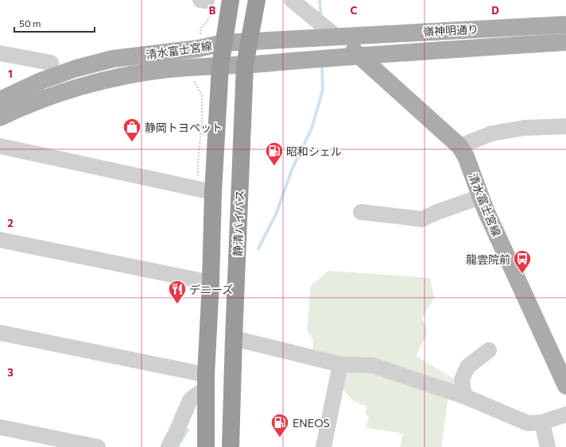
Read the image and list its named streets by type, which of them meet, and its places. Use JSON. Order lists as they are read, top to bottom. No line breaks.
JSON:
{"streets":{"highway":["静清バイパス"],"main road":["嶺神明通り","清水富士宮線"]},"crossings":[["嶺神明通り","清水富士宮線"],["清水富士宮線","静清バイパス"]],"places":{"shop":["静岡トヨペット"],"fuel station":["昭和シェル","ENEOS"],"bus stop":["龍雲院前"],"restaurant":["デニーズ"]},"scale_bar":"50 m","grid":{"columns":["B","C","D"],"rows":["1","2","3"]}}
